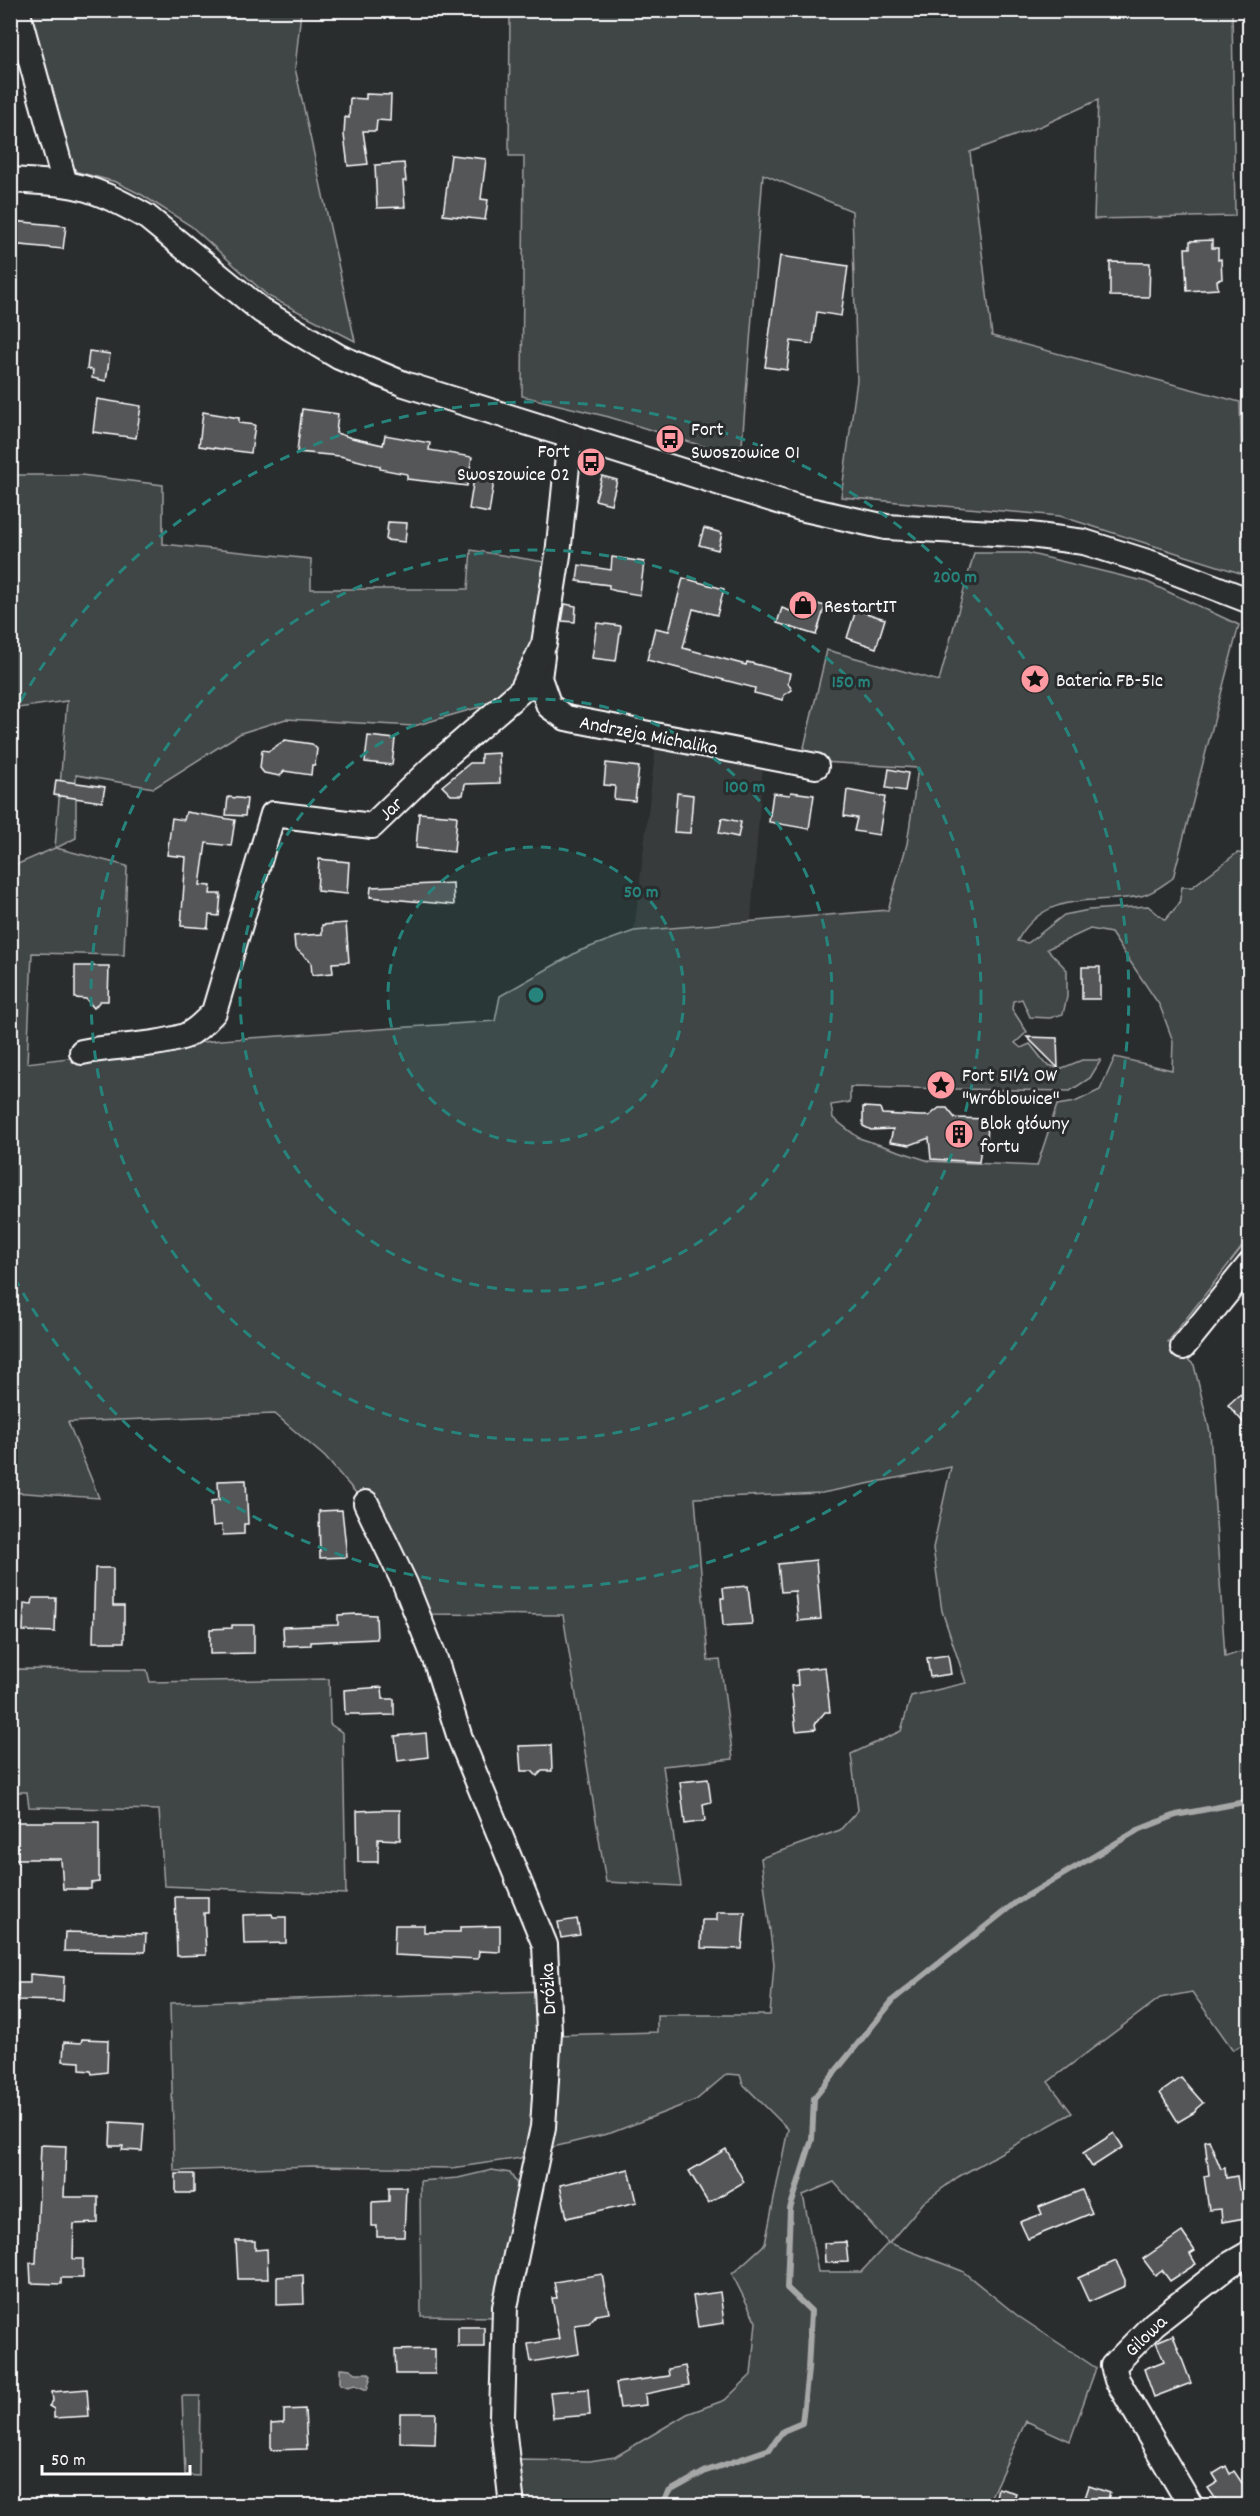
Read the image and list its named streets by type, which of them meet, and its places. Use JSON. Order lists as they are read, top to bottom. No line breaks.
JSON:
{"streets":{"street":["Andrzeja Michalika","Jar","Dróżka","Gilowa"]},"crossings":[["Andrzeja Michalika","Jar"]],"places":{"bus stop":["Fort Swoszowice 01","Fort Swoszowice 02"],"shop":["RestartIT"],"place":["Bateria FB-51c","Fort 51½ OW \"Wróblowice\""],"building":["Blok główny fortu"]},"scale_bar":"50 m","rings":["200 m","150 m","100 m","50 m"]}
